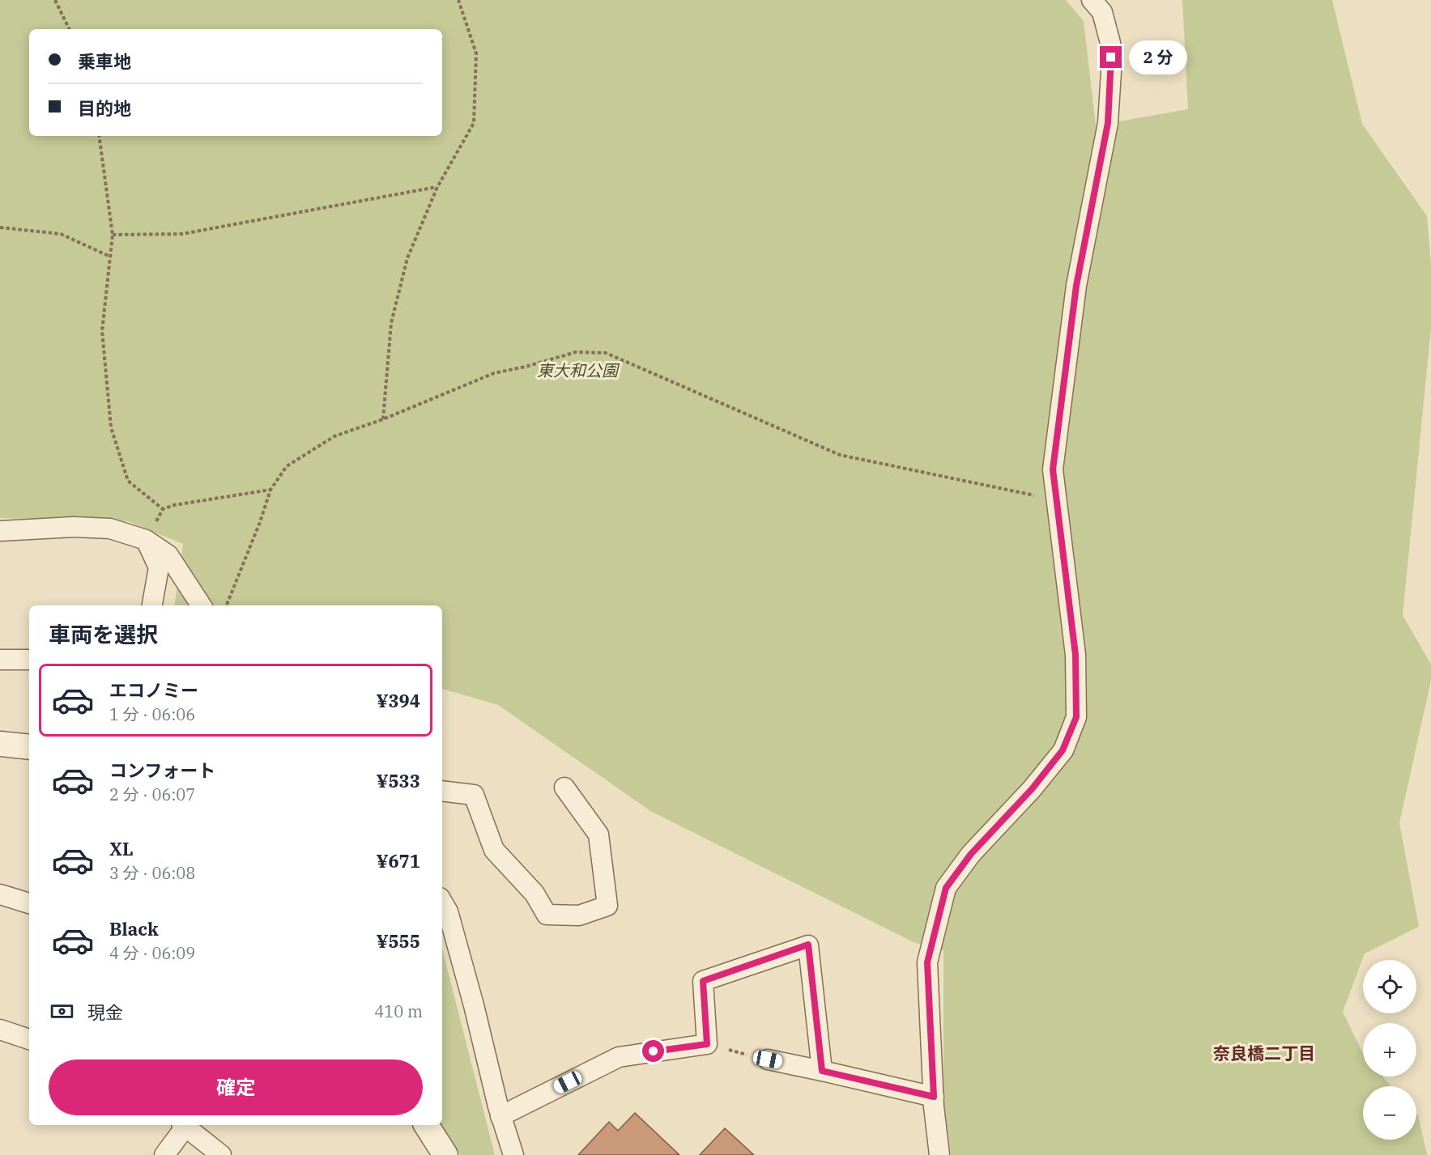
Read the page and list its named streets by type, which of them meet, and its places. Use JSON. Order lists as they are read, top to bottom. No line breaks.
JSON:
{"districts":["奈良橋二丁目"],"parks":["東大和公園"],"page":{"banner":["乗車地","目的地"],"bubble":"2 分","heading":"車両を選択","list":[{"name":"エコノミー","note":"1 分 · 06:06","value":"¥394"},{"name":"コンフォート","note":"2 分 · 06:07","value":"¥533"},{"name":"XL","note":"3 分 · 06:08","value":"¥671"},{"name":"Black","note":"4 分 · 06:09","value":"¥555"}],"map_buttons":["+","−"],"pay":["現金","410 m"],"buttons":"確定"}}
